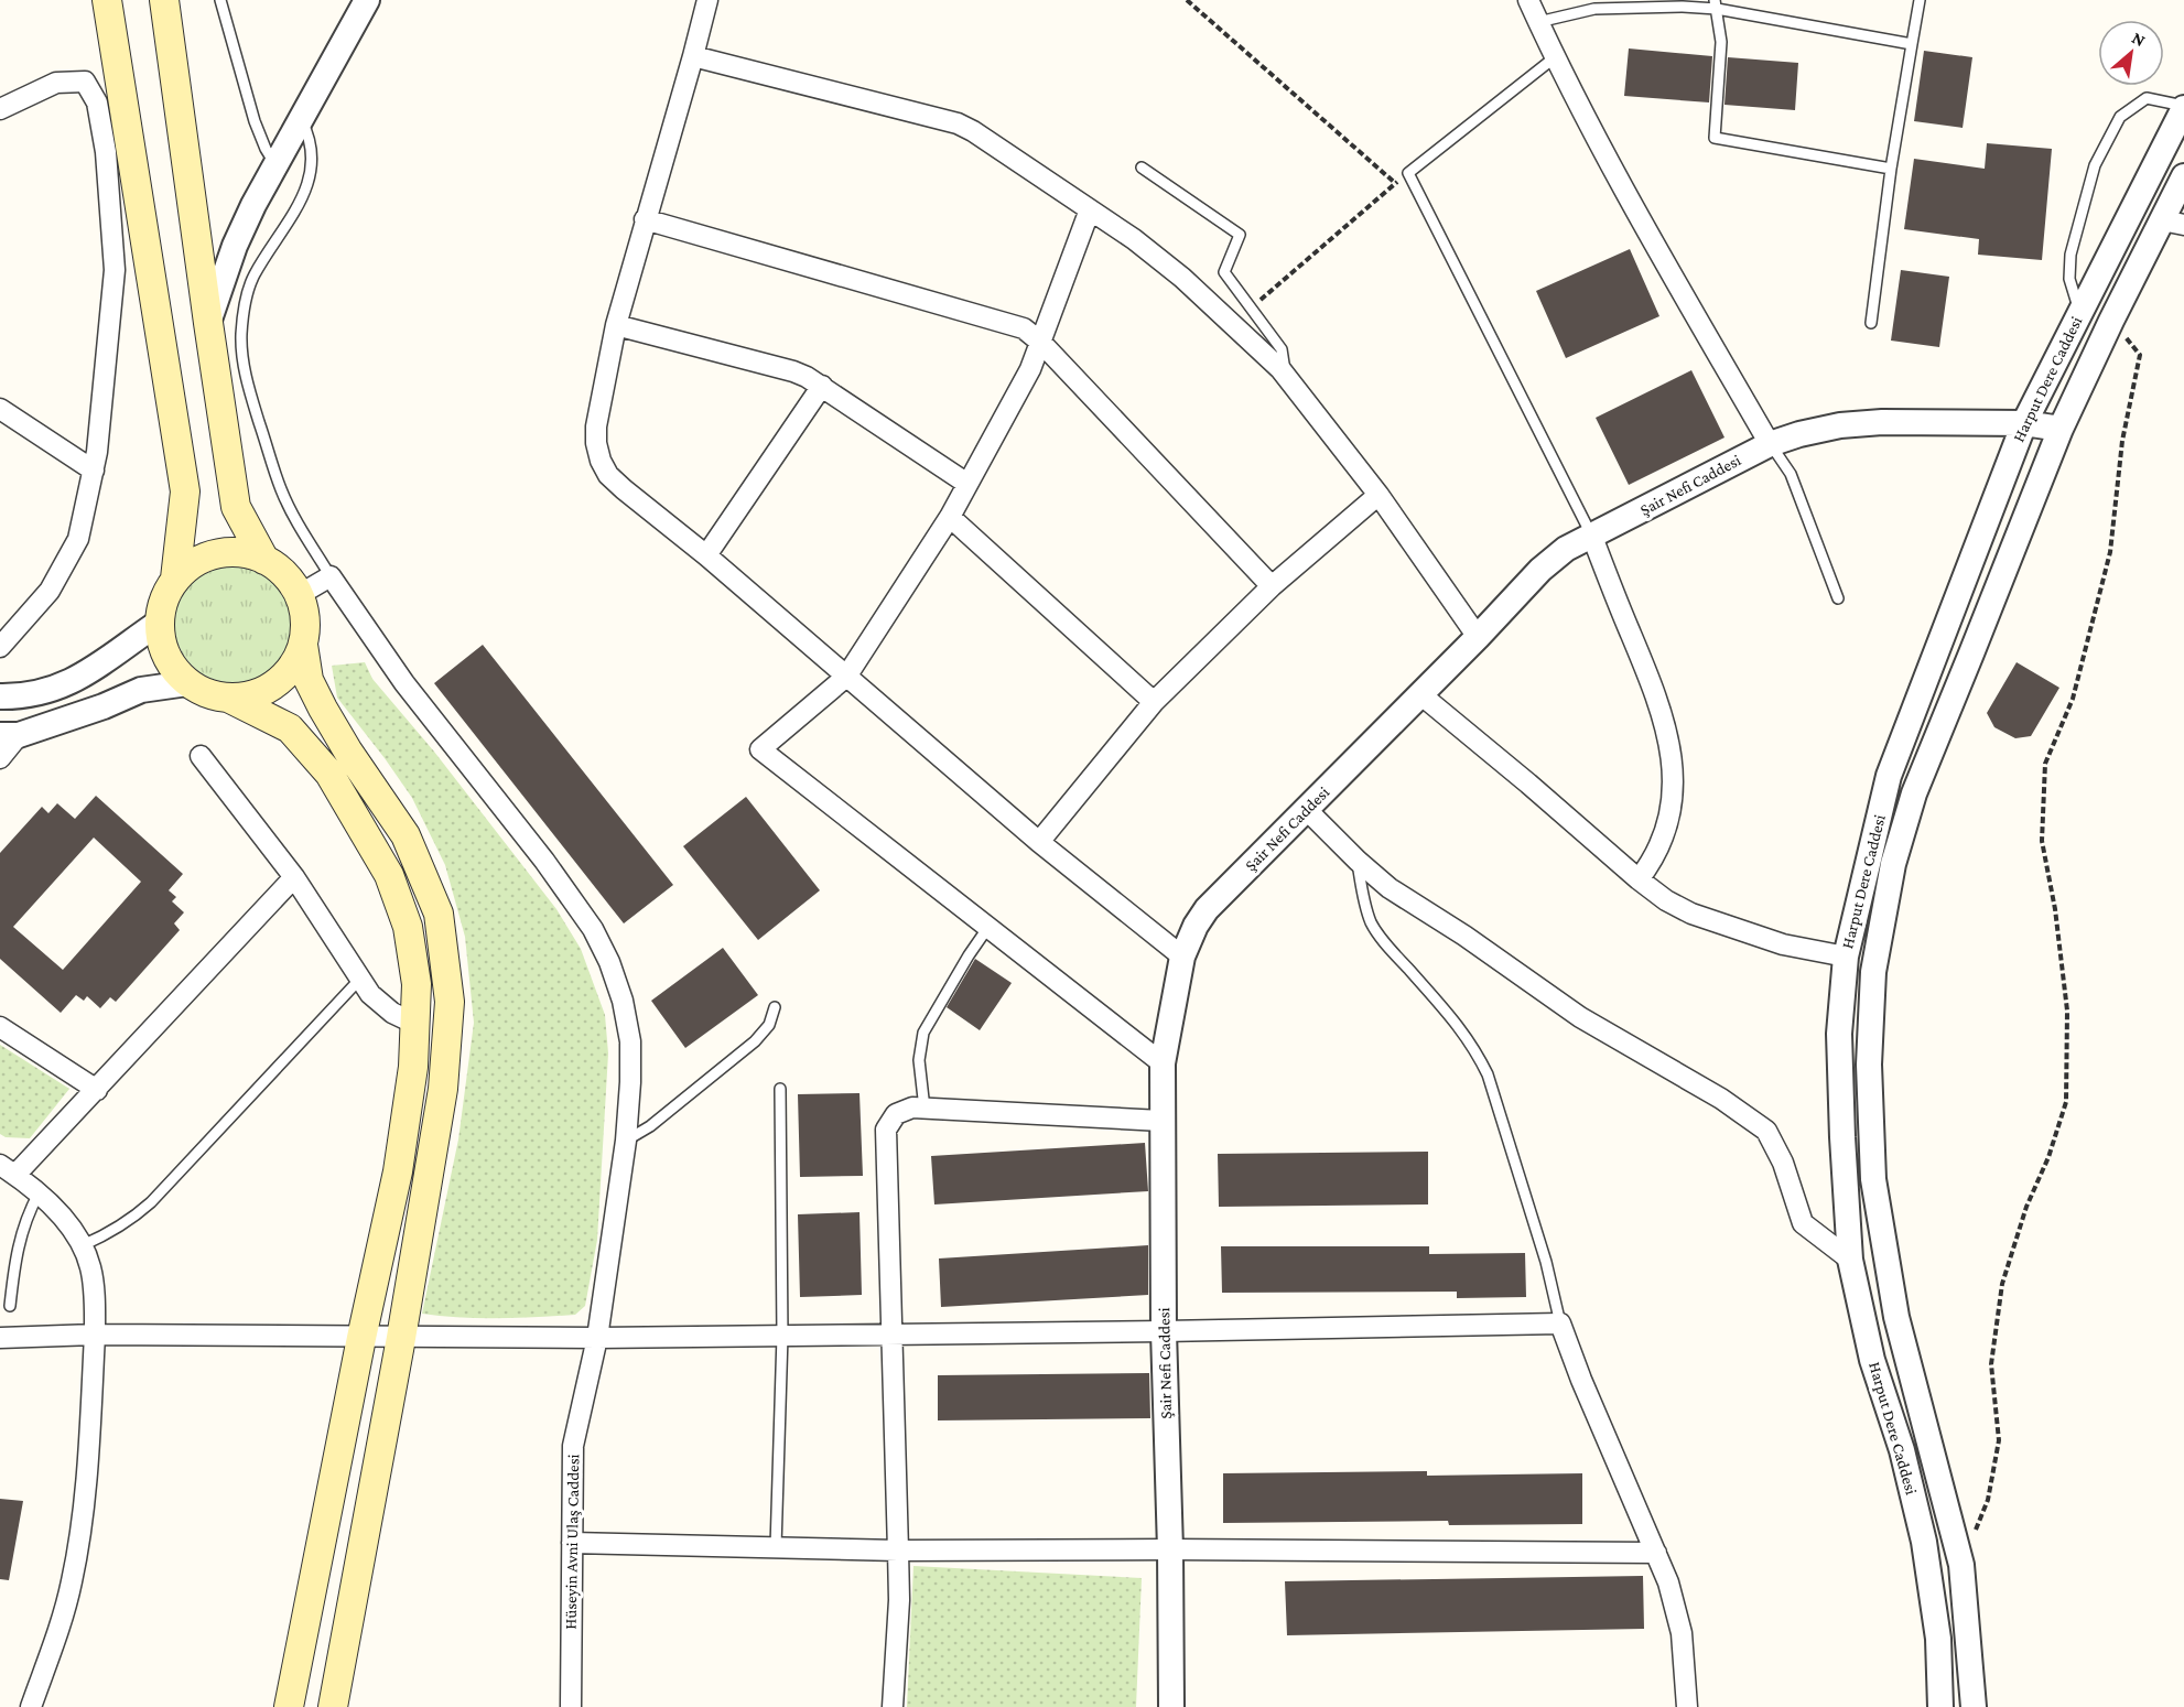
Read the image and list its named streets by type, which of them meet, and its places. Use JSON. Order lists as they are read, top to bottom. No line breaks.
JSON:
{"streets":{"street":["Harput Dere Caddesi","Şair Nefi Caddesi","Hüseyin Avni Ulaş Caddesi"]},"crossings":[["Harput Dere Caddesi","Şair Nefi Caddesi"]],"north":"top right"}
